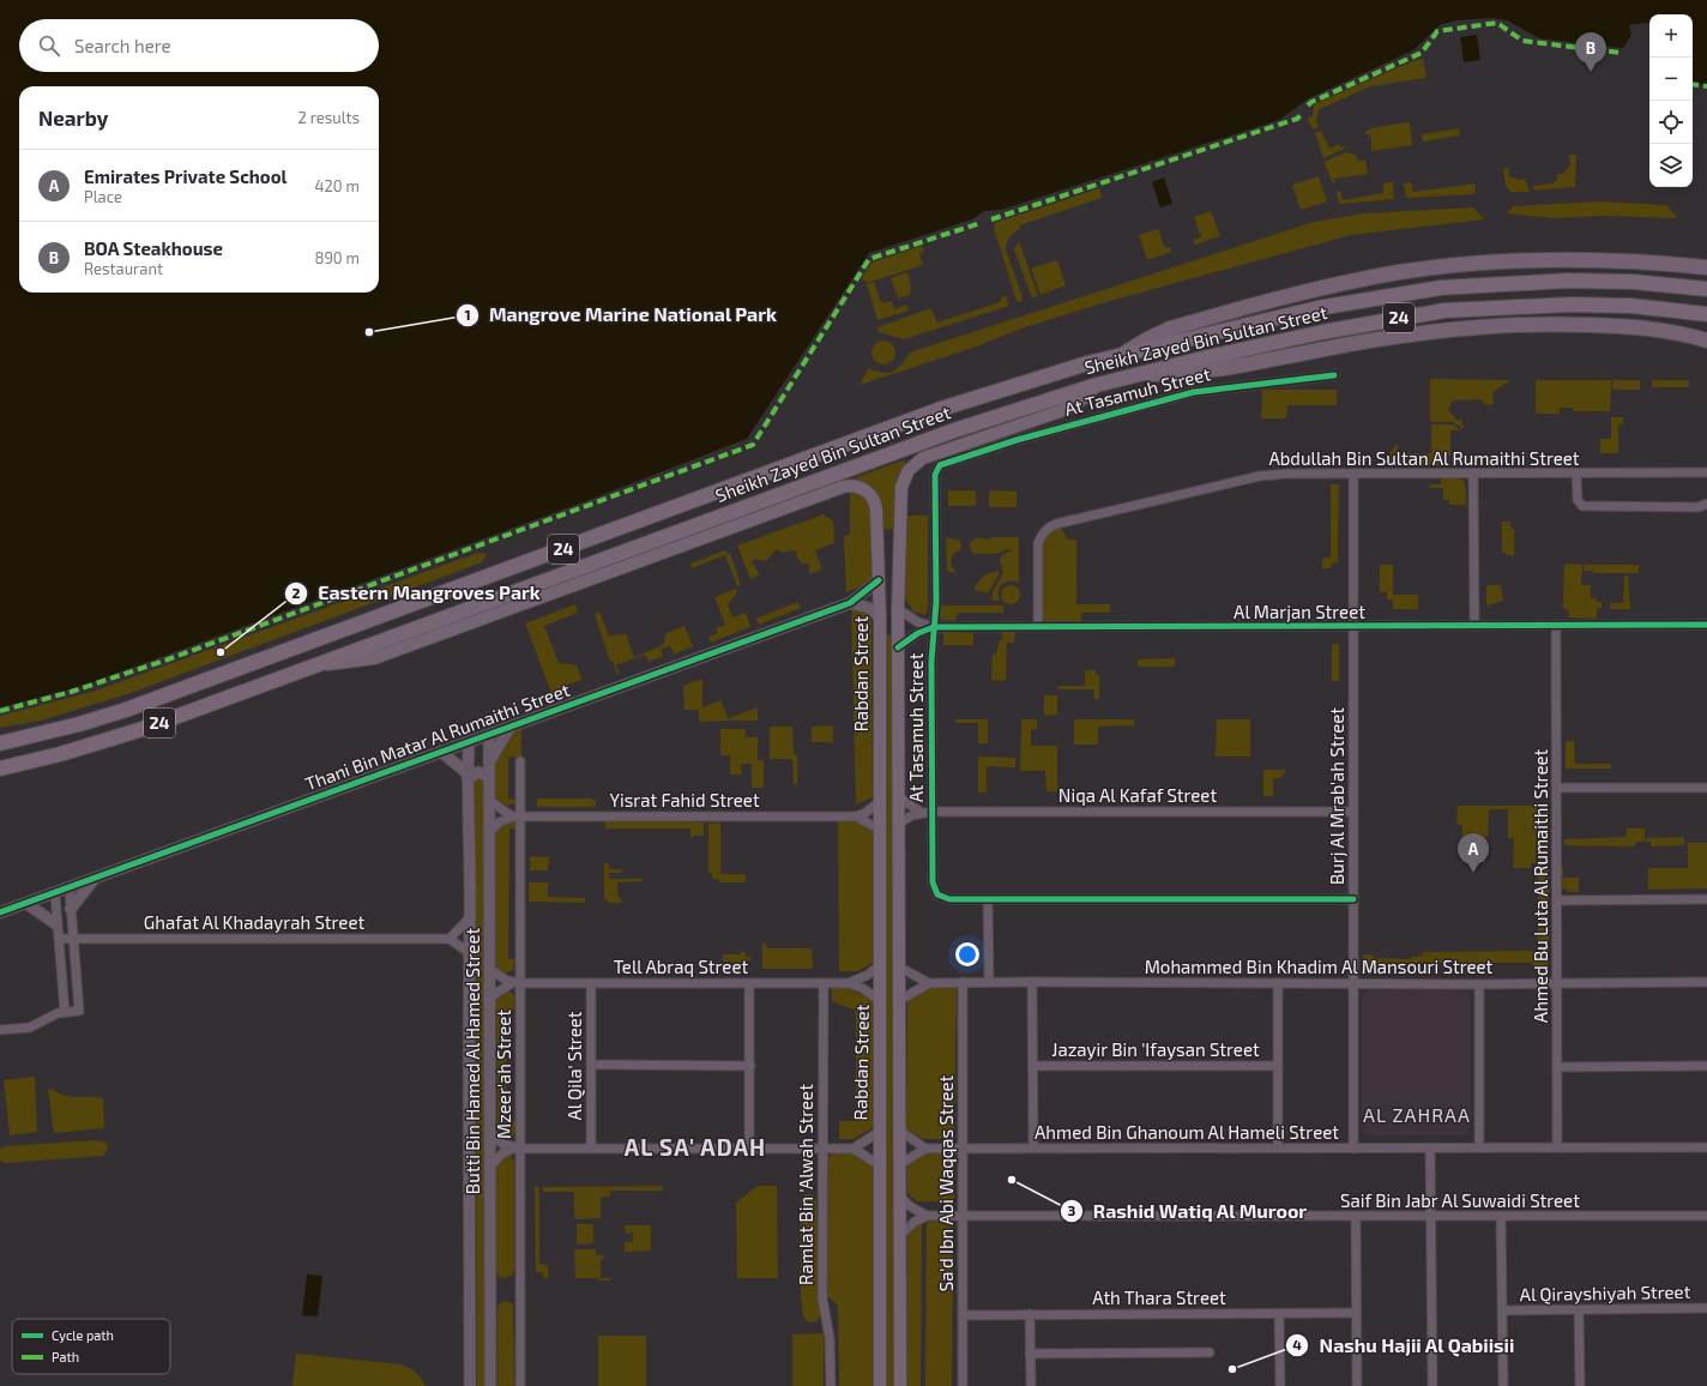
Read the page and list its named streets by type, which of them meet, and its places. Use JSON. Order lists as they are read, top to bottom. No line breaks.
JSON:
{"streets":{"highway":["24","Sheikh Zayed Bin Sultan Street"],"main road":["Rabdan Street"],"street":["At Tasamuh Street","Abdullah Bin Sultan Al Rumaithi Street","Al Marjan Street","Thani Bin Matar Al Rumaithi Street","Niqa Al Kafaf Street","Burj Al Mrab'ah Street","Yisrat Fahid Street","Ahmed Bu Luta Al Rumaithi Street","Ghafat Al Khadayrah Street","Tell Abraq Street","Mohammed Bin Khadim Al Mansouri Street","Jazayir Bin 'Ifaysan Street","Butti Bin Hamed Al Hamed Street","Al Qila' Street","Mzeer'ah Street","Ahmed Bin Ghanoum Al Hameli Street","Sa'd Ibn Abi Waqqas Street","Ramlat Bin 'Alwah Street","Saif Bin Jabr Al Suwaidi Street","Al Qirayshiyah Street","Ath Thara Street"]},"crossings":[["Sheikh Zayed Bin Sultan Street","Rabdan Street"],["At Tasamuh Street","Al Marjan Street"],["At Tasamuh Street","Niqa Al Kafaf Street"],["At Tasamuh Street","Burj Al Mrab'ah Street"],["Abdullah Bin Sultan Al Rumaithi Street","Al Marjan Street"],["Abdullah Bin Sultan Al Rumaithi Street","Burj Al Mrab'ah Street"],["Al Marjan Street","Rabdan Street"],["Al Marjan Street","Burj Al Mrab'ah Street"],["Al Marjan Street","Ahmed Bu Luta Al Rumaithi Street"],["Rabdan Street","Thani Bin Matar Al Rumaithi Street"],["Rabdan Street","Niqa Al Kafaf Street"],["Rabdan Street","Yisrat Fahid Street"],["Rabdan Street","Tell Abraq Street"],["Rabdan Street","Mohammed Bin Khadim Al Mansouri Street"],["Thani Bin Matar Al Rumaithi Street","Butti Bin Hamed Al Hamed Street"],["Niqa Al Kafaf Street","Burj Al Mrab'ah Street"],["Burj Al Mrab'ah Street","Mohammed Bin Khadim Al Mansouri Street"],["Burj Al Mrab'ah Street","Ahmed Bin Ghanoum Al Hameli Street"],["Yisrat Fahid Street","Mzeer'ah Street"],["Ahmed Bu Luta Al Rumaithi Street","Mohammed Bin Khadim Al Mansouri Street"],["Ahmed Bu Luta Al Rumaithi Street","Ahmed Bin Ghanoum Al Hameli Street"],["Tell Abraq Street","Al Qila' Street"],["Tell Abraq Street","Mzeer'ah Street"],["Tell Abraq Street","Ramlat Bin 'Alwah Street"],["Mohammed Bin Khadim Al Mansouri Street","Sa'd Ibn Abi Waqqas Street"],["Ahmed Bin Ghanoum Al Hameli Street","Sa'd Ibn Abi Waqqas Street"],["Sa'd Ibn Abi Waqqas Street","Saif Bin Jabr Al Suwaidi Street"],["Sa'd Ibn Abi Waqqas Street","Ath Thara Street"]],"districts":["AL ZAHRAA","AL SA' ADAH"],"places":["Mangrove Marine National Park","Eastern Mangroves Park","Rashid Watiq Al Muroor","Nashu Hajii Al Qabiisii"],"legend":["Cycle path","Path"],"page":{"map_buttons":["+","−"],"search":"Search here","pins":["B","A"],"heading":["Nearby","2 results"],"list":[{"mark":"A","name":"Emirates Private School","note":"Place","value":"420 m"},{"mark":"B","name":"BOA Steakhouse","note":"Restaurant","value":"890 m"}]}}
